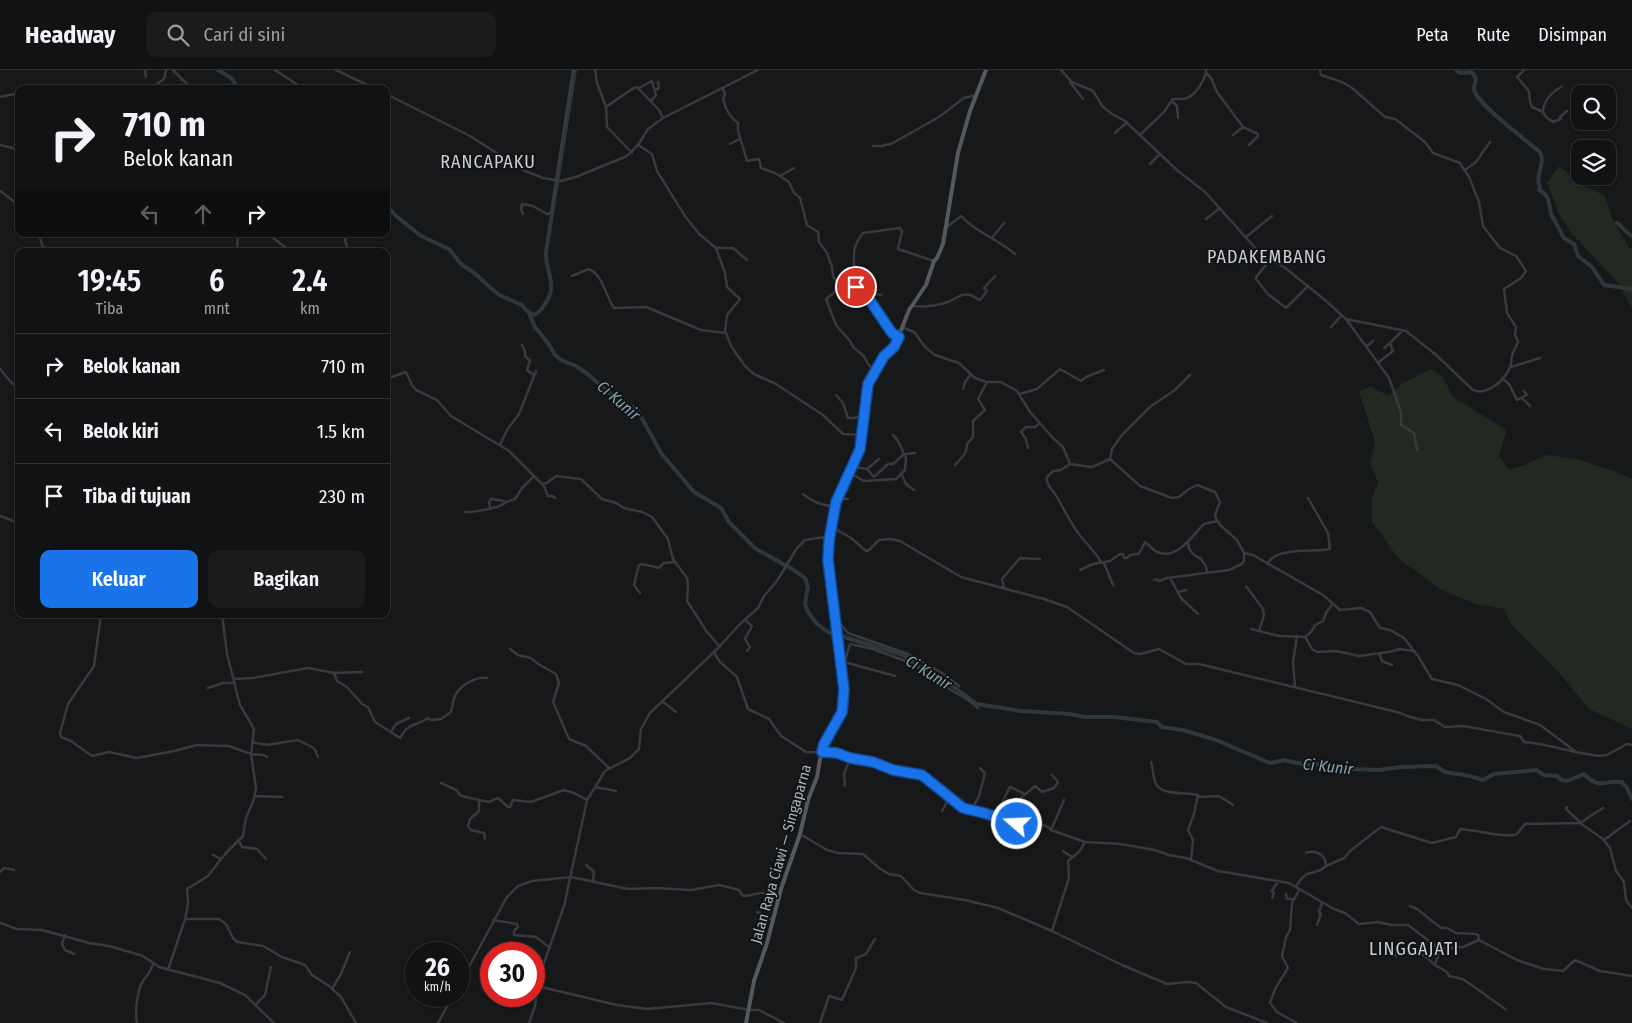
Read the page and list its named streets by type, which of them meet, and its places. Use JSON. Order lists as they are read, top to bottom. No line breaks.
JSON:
{"streets":{"main road":["Jalan Raya Ciawi — Singaparna"]},"districts":["RANCAPAKU","PADAKEMBANG","LINGGAJATI"],"water":["Ci Kunir"],"page":{"header":"Headway","search":"Cari di sini","nav":["Peta","Rute","Disimpan"],"turn":["710 m","Belok kanan"],"eta":["19:45","Tiba","6","mnt","2.4","km"],"list":[{"name":"Belok kanan","value":"710 m"},{"name":"Belok kiri","value":"1.5 km"},{"name":"Tiba di tujuan","value":"230 m"}],"buttons":["Keluar","Bagikan"],"speed":"26 km/h","limit":"30"}}
